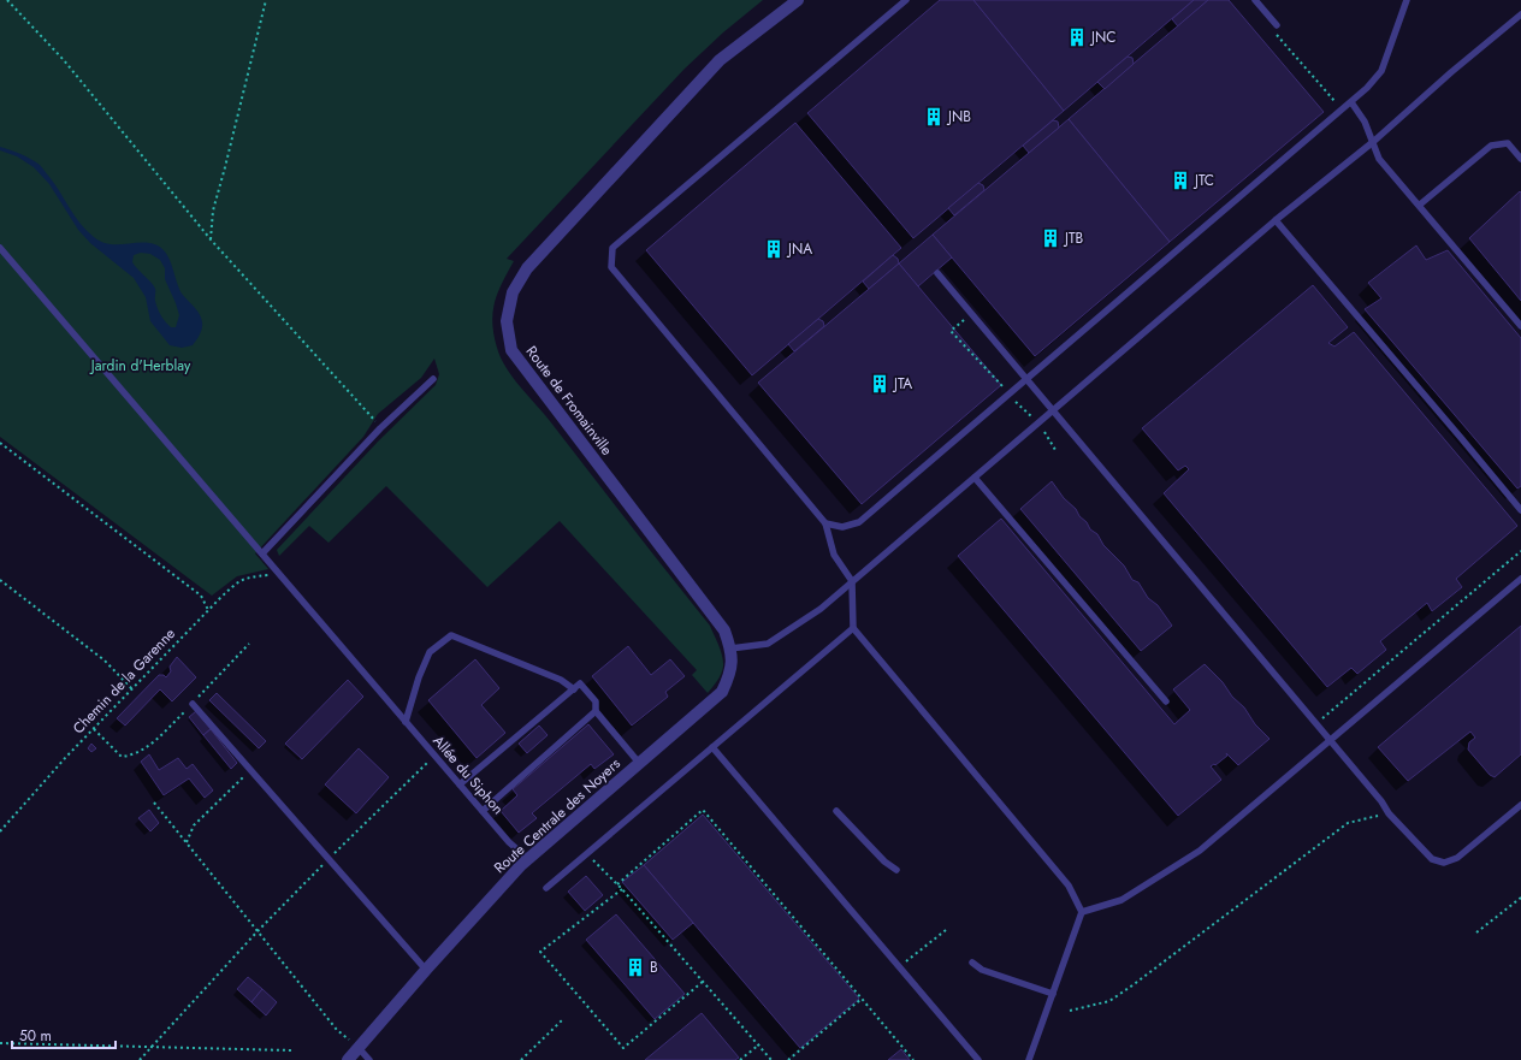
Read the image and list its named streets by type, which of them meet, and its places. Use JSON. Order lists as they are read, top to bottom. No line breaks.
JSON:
{"streets":{"street":["Route de Fromainville","Route Centrale des Noyers"],"lane":["Allée du Siphon"],"path":["Chemin de la Garenne"]},"crossings":[["Route de Fromainville","Route Centrale des Noyers"],["Chemin de la Garenne","Allée du Siphon"],["Allée du Siphon","Route Centrale des Noyers"]],"parks":["Jardin d'Herblay"],"places":{"building":["JNC","JNB","JTC","JTB","JNA","JTA","B"]},"scale_bar":"50 m"}
